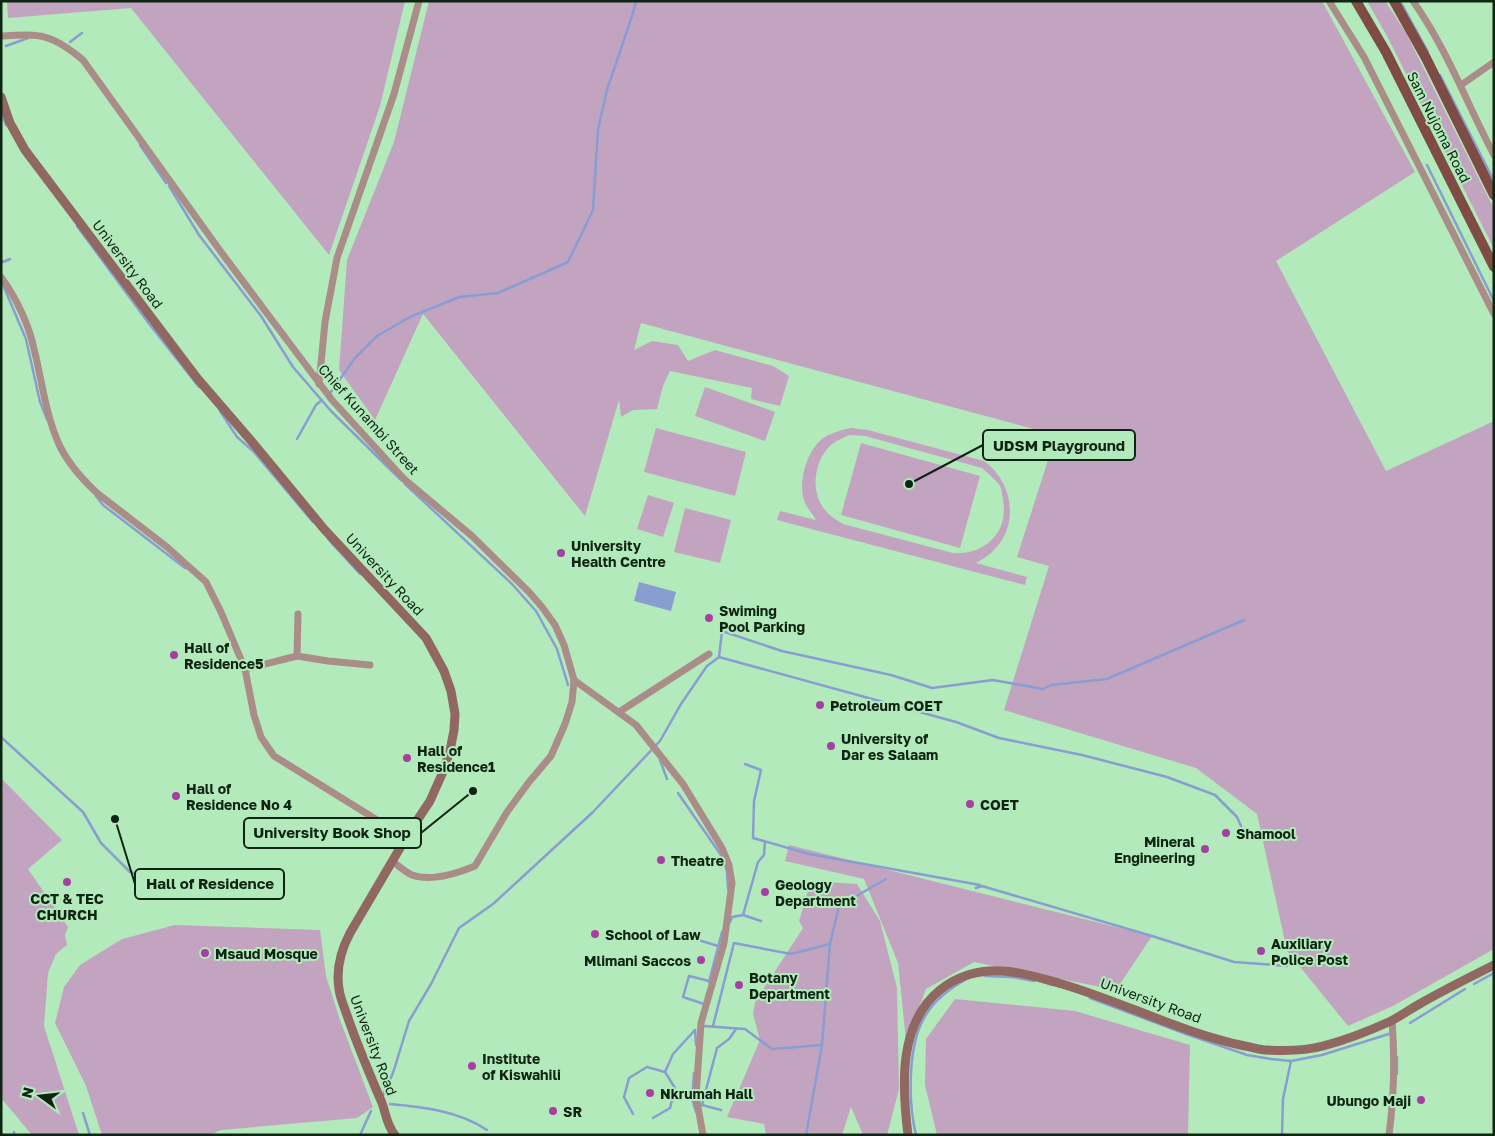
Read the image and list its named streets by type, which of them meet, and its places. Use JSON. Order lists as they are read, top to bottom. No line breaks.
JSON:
{"streets":{"main road":["Sam Nujoma Road"],"street":["University Road","Chief Kunambi Street"]},"crossings":[["University Road","Chief Kunambi Street"]],"places":["UDSM Playground","University Health Centre","Swiming Pool Parking","Hall of Residence5","Petroleum COET","University of Dar es Salaam","Hall of Residence1","University Book Shop","Hall of Residence No 4","COET","Hall of Residence","Shamool","Mineral Engineering","Theatre","CCT & TEC CHURCH","Geology Department","School of Law","Auxiliary Police Post","Msaud Mosque","Mlimani Saccos","Botany Department","Institute of Kiswahili","Nkrumah Hall","Ubungo Maji","SR"],"north":"left"}
